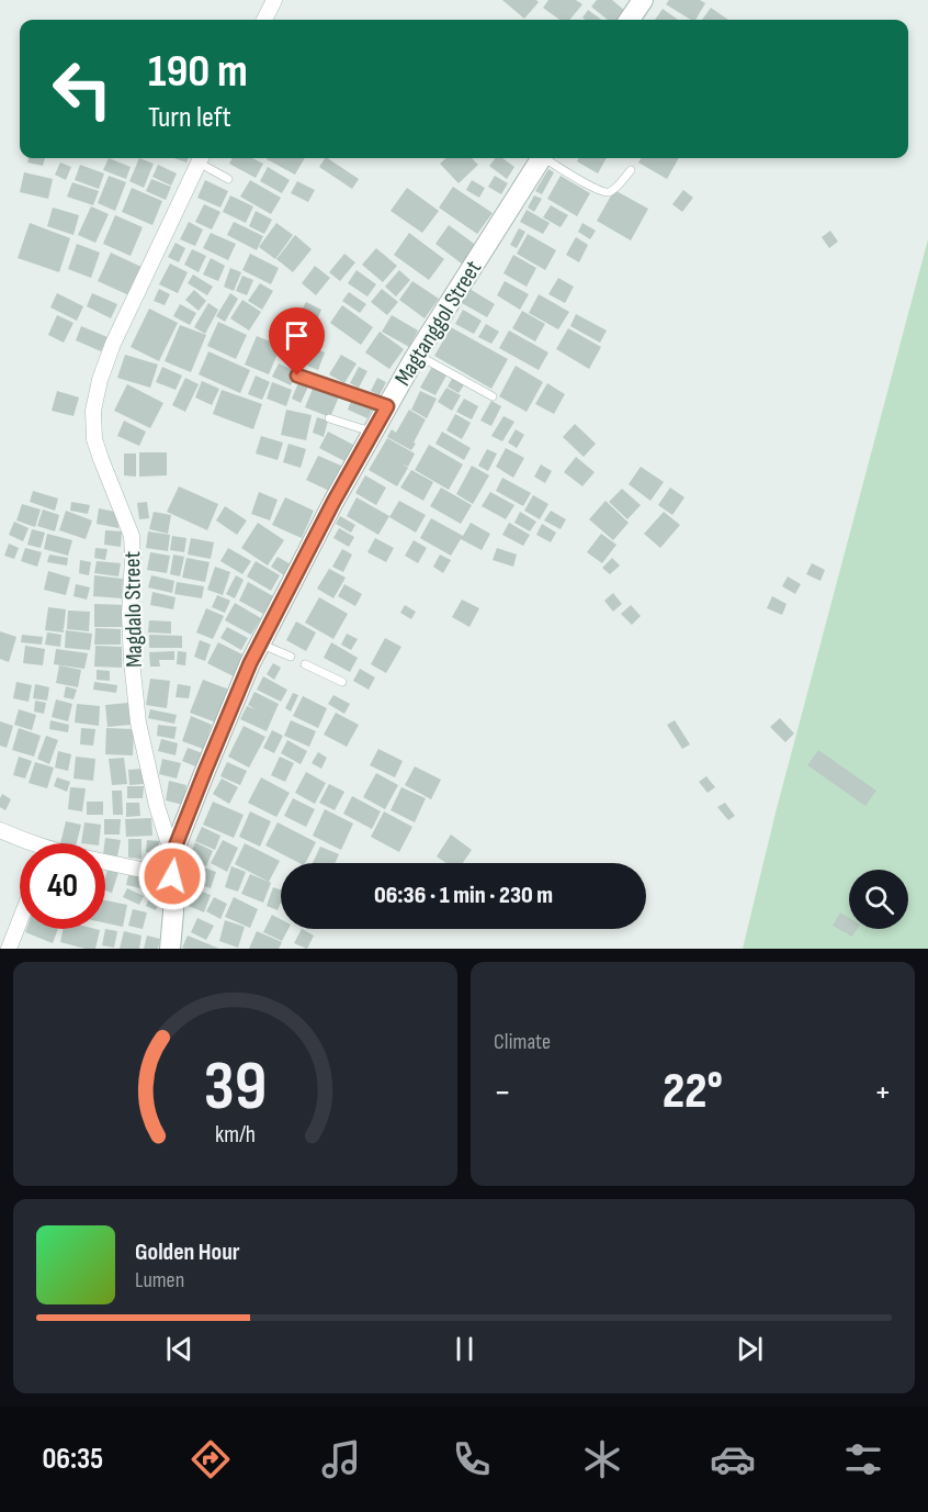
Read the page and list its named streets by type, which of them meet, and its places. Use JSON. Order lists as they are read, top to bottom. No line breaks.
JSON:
{"streets":{"street":["Magtanggol Street","Magdalo Street"]},"crossings":[["Magtanggol Street","Magdalo Street"]],"page":{"turn":["190 m","Turn left"],"limit":"40","trip":"06:36 · 1 min · 230 m","tile":"Climate","heat":["−","22°","+"],"song":["Golden Hour","Lumen"],"tabs":"06:35","gauge":["39","km/h"]}}
